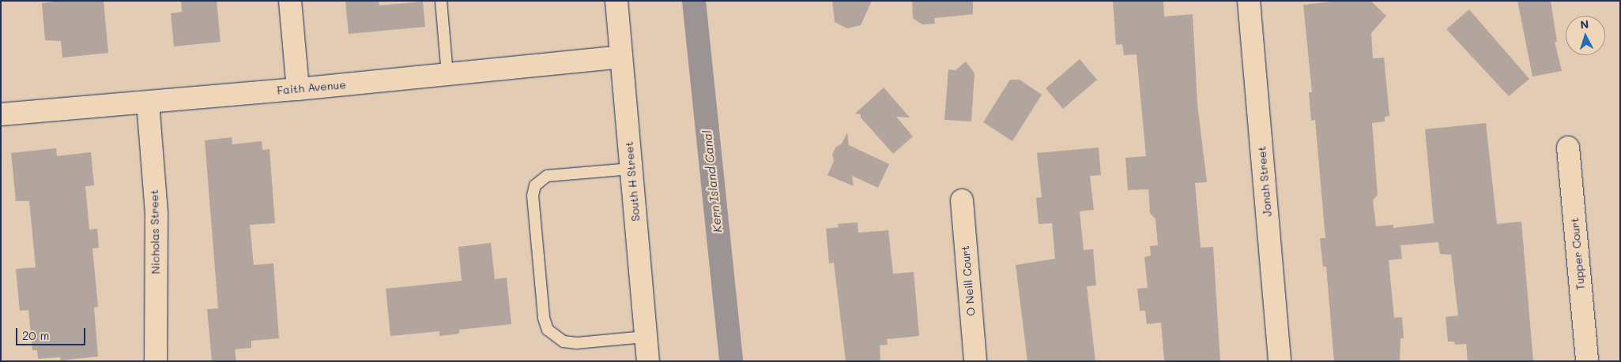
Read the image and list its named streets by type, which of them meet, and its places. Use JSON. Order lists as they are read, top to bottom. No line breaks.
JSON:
{"streets":{"street":["Faith Avenue","South H Street","Jonah Street","Nicholas Street","Tupper Court","O Neill Court"]},"crossings":[["Faith Avenue","South H Street"],["Faith Avenue","Nicholas Street"]],"water":["Kern Island Canal"],"scale_bar":"20 m","north":"top"}
